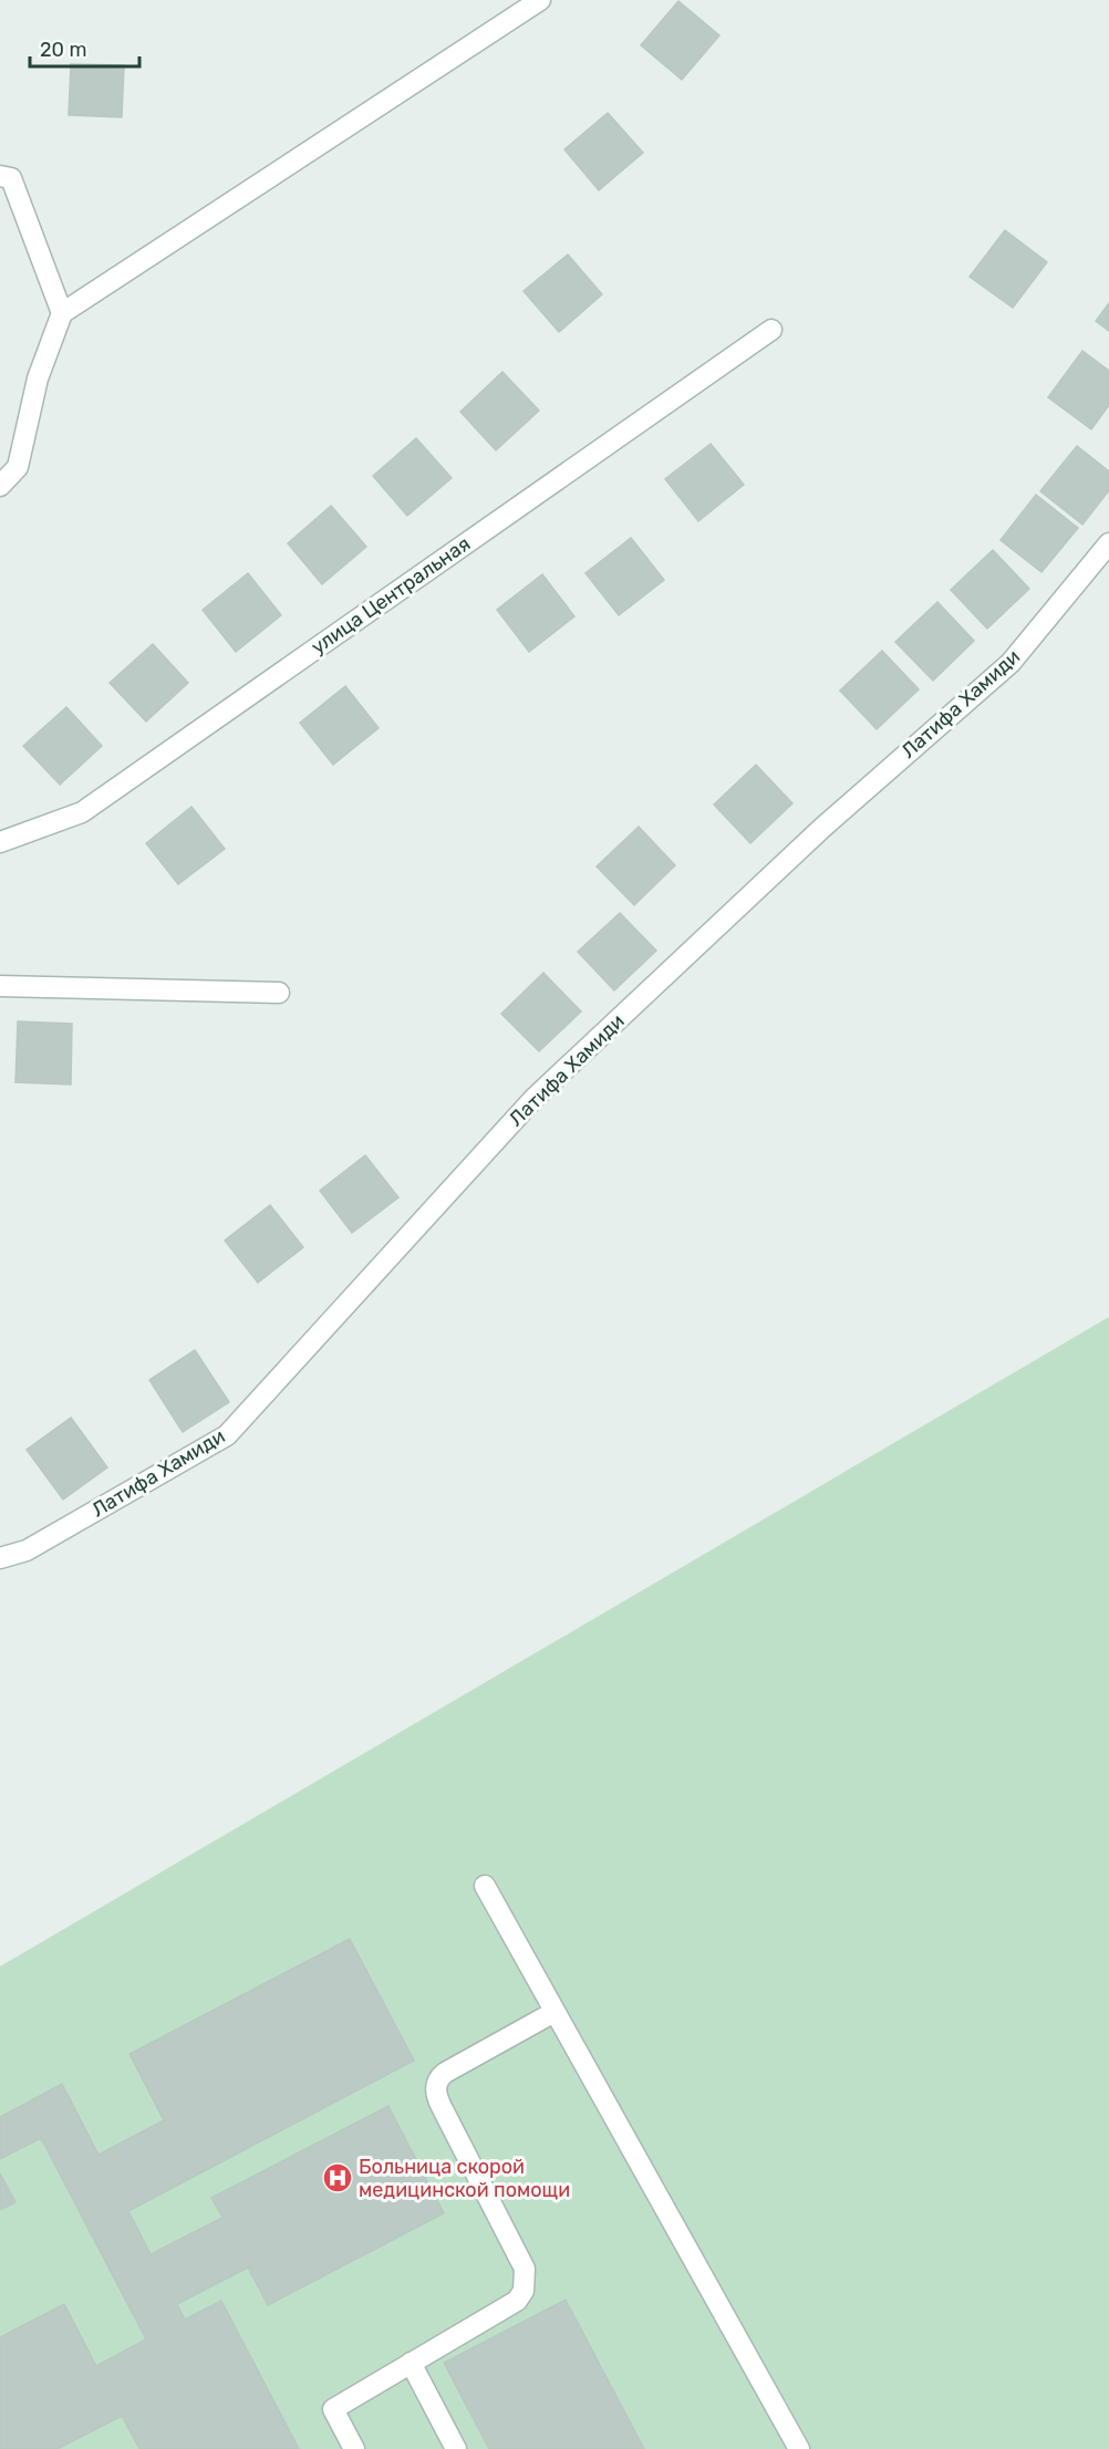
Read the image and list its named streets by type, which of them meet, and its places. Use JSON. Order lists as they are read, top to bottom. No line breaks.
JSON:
{"streets":{"street":["улица Центральная","Латифа Хамиди"]},"places":{"hospital":["Больница скорой медицинской помощи"]},"scale_bar":"20 m"}
